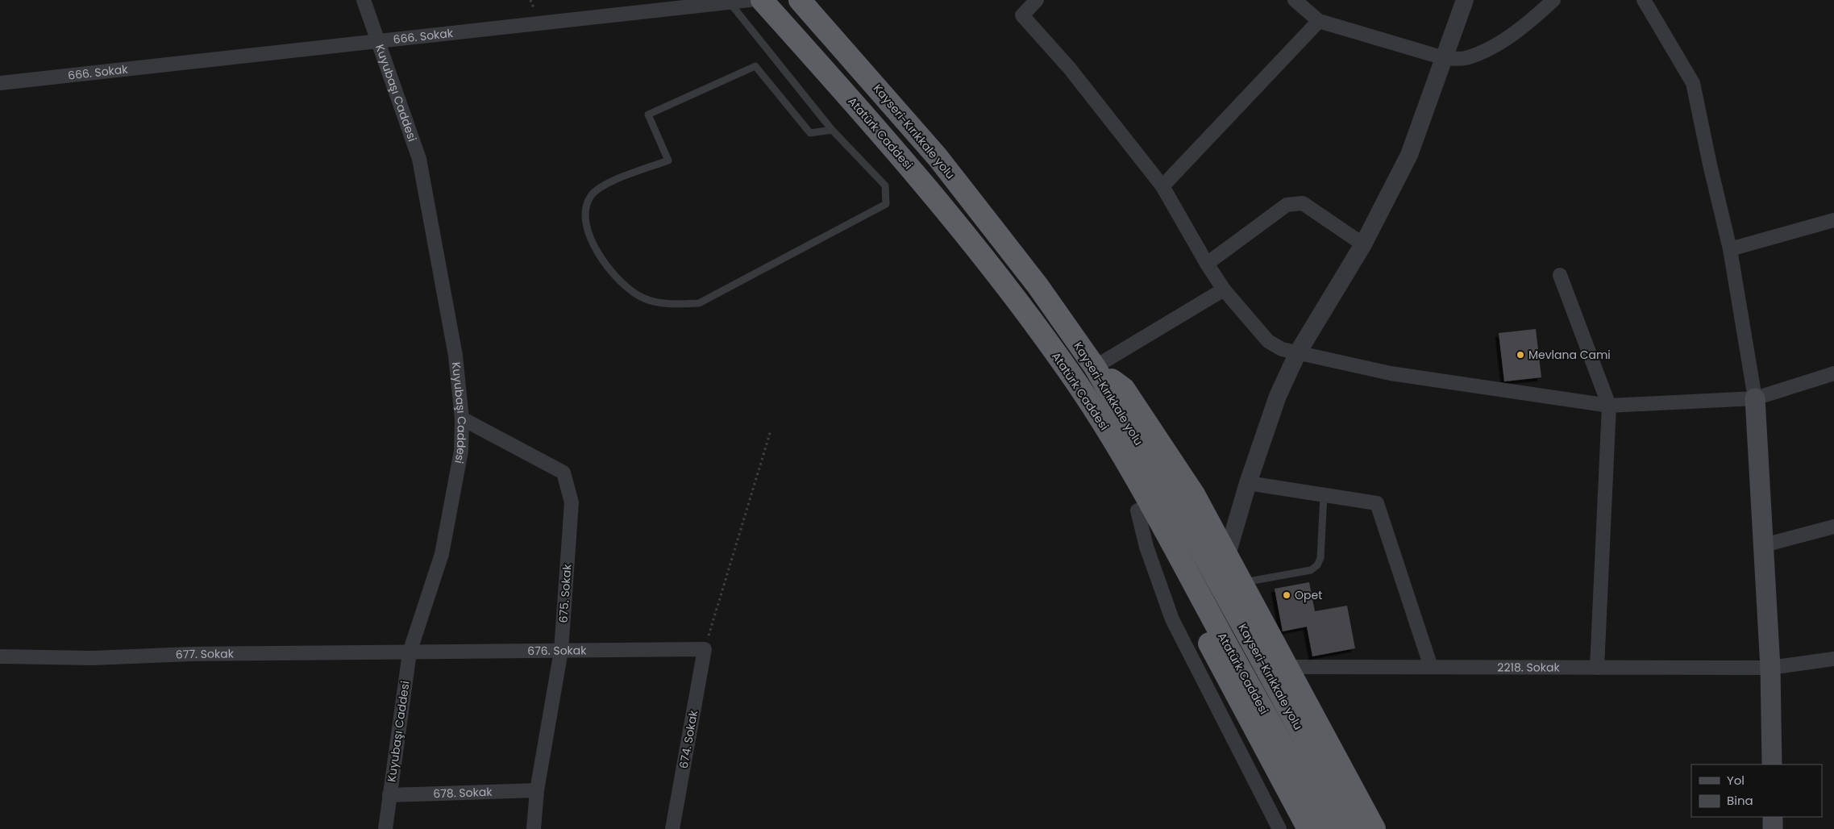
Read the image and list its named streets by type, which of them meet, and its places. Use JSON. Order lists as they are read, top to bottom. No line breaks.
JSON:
{"streets":{"highway":["Kayseri-Kırıkkale yolu","Atatürk Caddesi"],"street":["666. Sokak","Kuyubaşı Caddesi","675. Sokak","676. Sokak","677. Sokak","2218. Sokak","674. Sokak","678. Sokak"]},"crossings":[["666. Sokak","Kuyubaşı Caddesi"],["Kuyubaşı Caddesi","675. Sokak"],["Kuyubaşı Caddesi","676. Sokak"],["Kuyubaşı Caddesi","677. Sokak"],["Kuyubaşı Caddesi","678. Sokak"],["675. Sokak","676. Sokak"],["675. Sokak","678. Sokak"],["676. Sokak","677. Sokak"],["676. Sokak","674. Sokak"]],"places":["Mevlana Cami","Opet"],"legend":["Yol","Bina"]}
